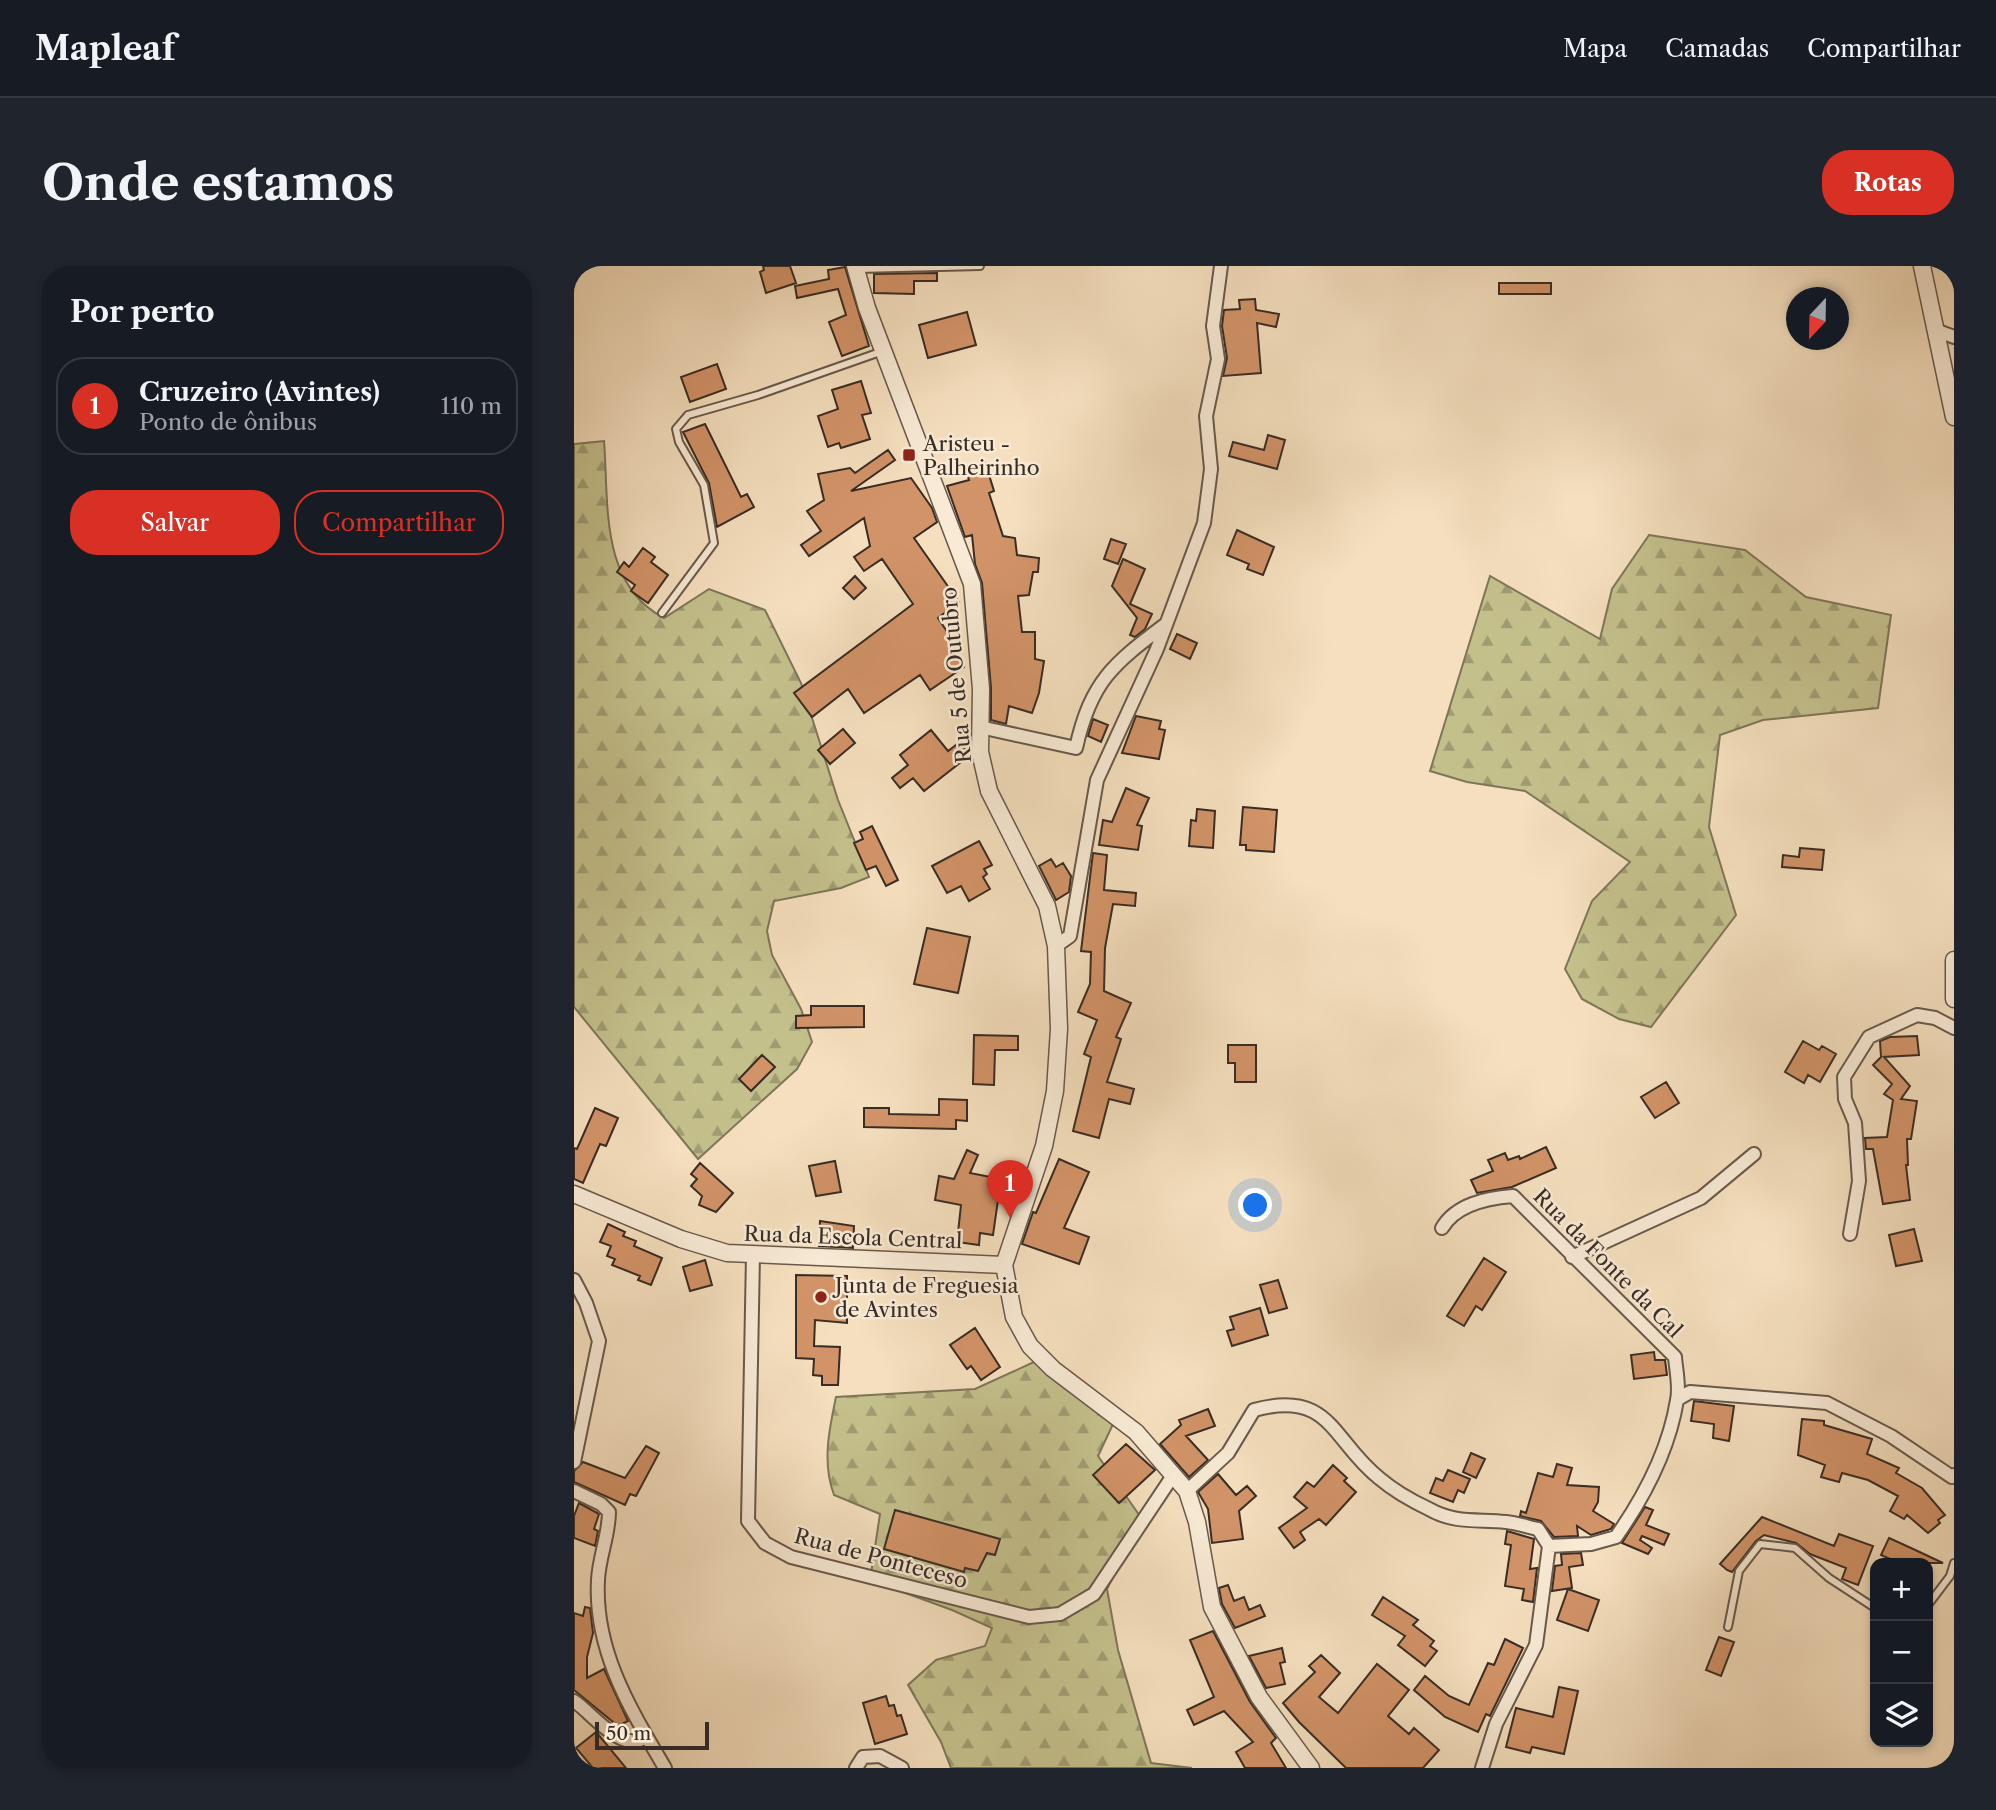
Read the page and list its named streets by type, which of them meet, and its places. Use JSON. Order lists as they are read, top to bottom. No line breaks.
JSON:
{"streets":{"street":["Rua 5 de Outubro","Rua da Escola Central","Rua da Fonte da Cal","Rua de Ponteceso"]},"crossings":[["Rua 5 de Outubro","Rua da Escola Central"],["Rua 5 de Outubro","Rua de Ponteceso"],["Rua da Escola Central","Rua de Ponteceso"]],"places":{"transit":["Aristeu - Palheirinho"],"other":["Junta de Freguesia de Avintes"]},"scale_bar":"50 m","north":"bottom","page":{"header":"Mapleaf","nav":["Mapa","Camadas","Compartilhar"],"buttons":["Rotas",["Salvar","Compartilhar"]],"title":"Onde estamos","heading":"Por perto","list":[{"mark":"1","name":"Cruzeiro (Avintes)","note":"Ponto de ônibus","value":"110 m"}],"pins":"1","map_buttons":["+","−"],"scale":"50 m"}}
